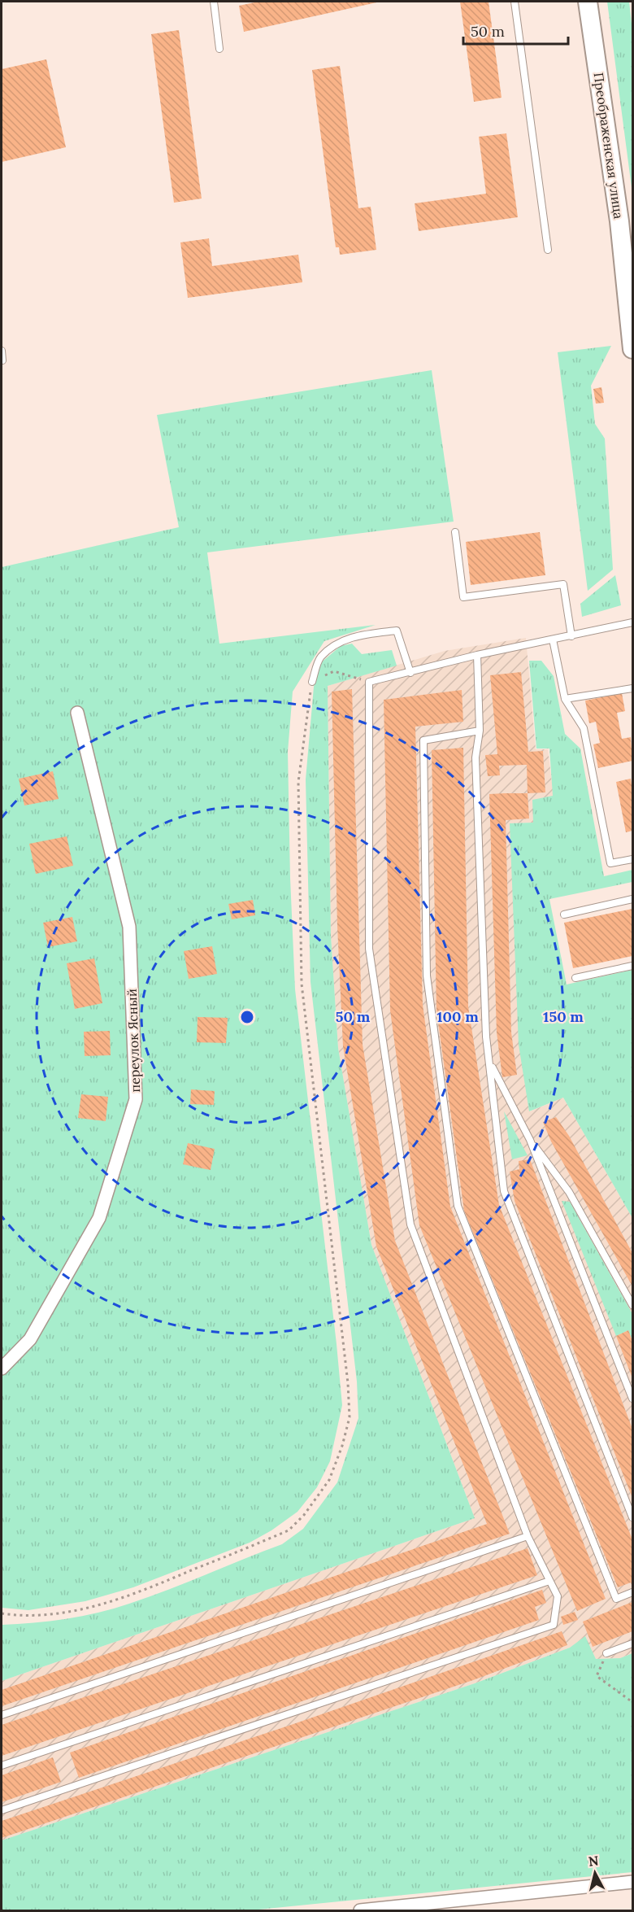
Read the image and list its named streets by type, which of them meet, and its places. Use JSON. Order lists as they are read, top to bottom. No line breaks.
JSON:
{"streets":{"main road":["Преображенская улица"],"street":["переулок Ясный"]},"scale_bar":"50 m","north":"top","rings":["50 m","100 m","150 m"]}
